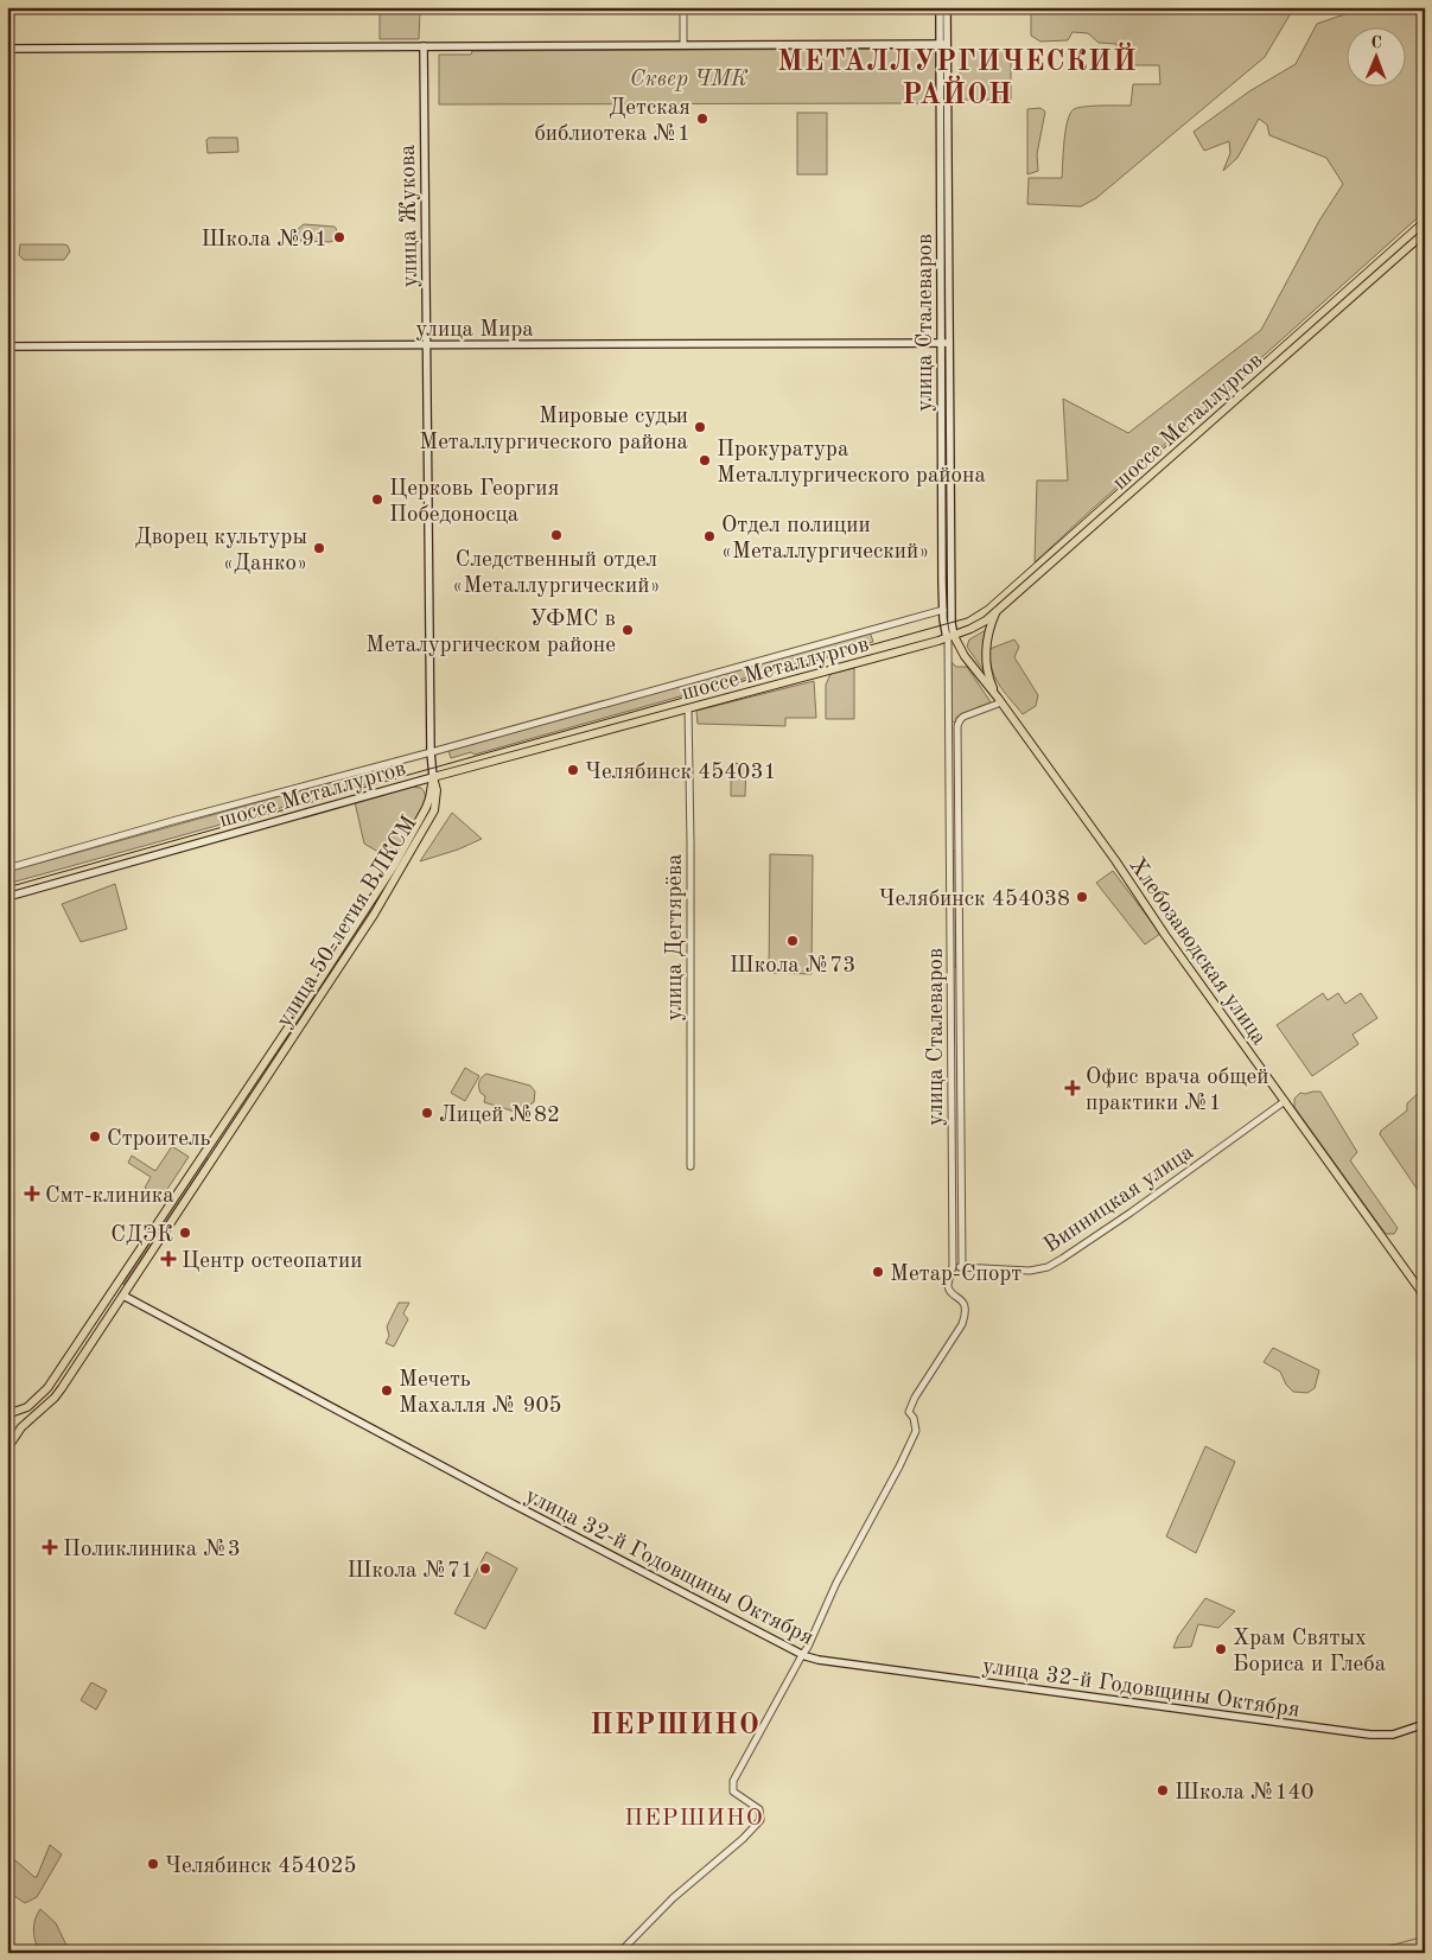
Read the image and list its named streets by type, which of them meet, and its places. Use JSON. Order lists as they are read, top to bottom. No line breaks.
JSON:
{"streets":{"main road":["улица Жукова","улица Сталеваров","улица Мира","шоссе Металлургов","улица 50-летия ВЛКСМ","Хлебозаводская улица","улица 32-й Годовщины Октября"],"street":["улица Дегтярёва","Винницкая улица"]},"crossings":[["улица Жукова","улица Мира"],["улица Жукова","шоссе Металлургов"],["улица Жукова","улица 50-летия ВЛКСМ"],["улица Сталеваров","улица Мира"],["улица Сталеваров","шоссе Металлургов"],["улица Сталеваров","Хлебозаводская улица"],["улица Сталеваров","Винницкая улица"],["улица Сталеваров","улица 32-й Годовщины Октября"],["шоссе Металлургов","улица 50-летия ВЛКСМ"],["шоссе Металлургов","улица Дегтярёва"],["шоссе Металлургов","Хлебозаводская улица"],["улица 50-летия ВЛКСМ","улица 32-й Годовщины Октября"],["Хлебозаводская улица","Винницкая улица"]],"districts":["МЕТАЛЛУРГИЧЕСКИЙ РАЙОН","ПЕРШИНО","ПЕРШИНО"],"parks":["Сквер ЧМК"],"places":{"other":["Детская библиотека №1","Школа №91","Мировые судьи Металлургического района","Прокуратура Металлургического района","Церковь Георгия Победоносца","Следственный отдел «Металлургический»","Отдел полиции «Металлургический»","Дворец культуры «Данко»","УФМС в Металургическом районе","Челябинск 454031","Челябинск 454038","Школа №73","Лицей №82","Cтроитель","СДЭК","Метар-Спорт","Мечеть Махалля № 905","Школа №71","Храм Святых Бориса и Глеба","Школа №140","Челябинск 454025"],"health":["Офис врача общей практики №1","Смт-клиника","Центр остеопатии","Поликлиника №3"]},"north":"top"}
